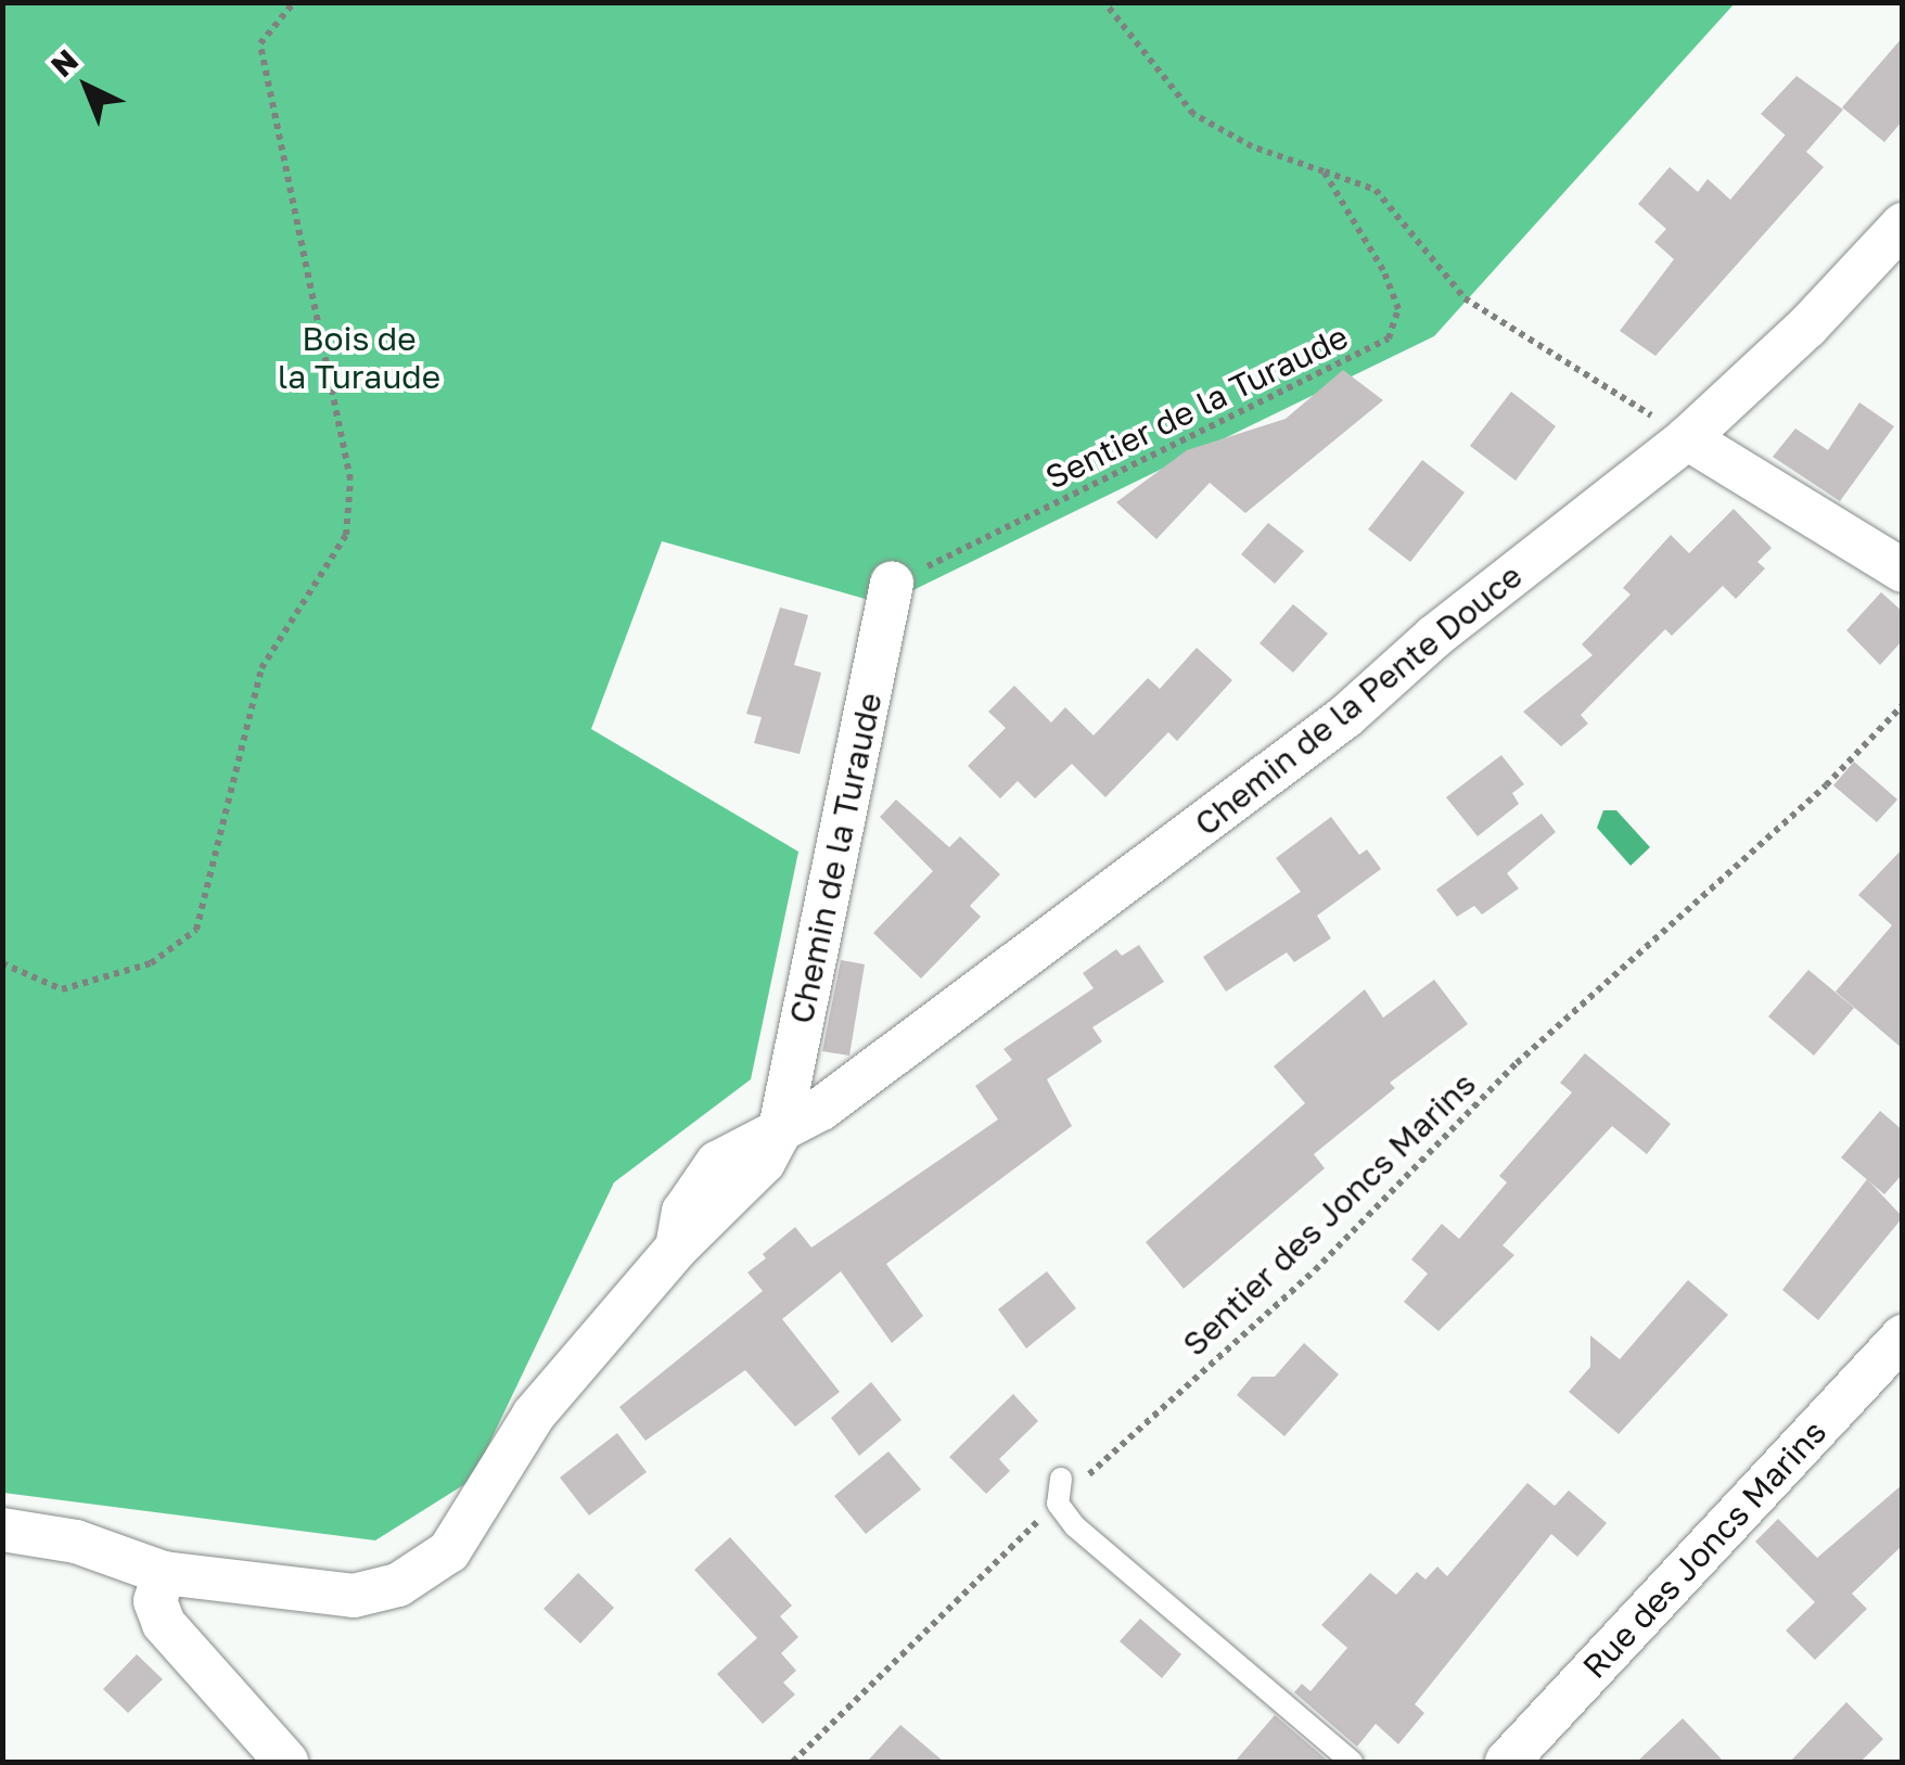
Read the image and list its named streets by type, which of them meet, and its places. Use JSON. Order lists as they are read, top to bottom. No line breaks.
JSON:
{"streets":{"street":["Chemin de la Pente Douce","Chemin de la Turaude","Rue des Joncs Marins"],"path":["Sentier de la Turaude","Sentier des Joncs Marins"]},"crossings":[["Sentier de la Turaude","Chemin de la Turaude"],["Chemin de la Pente Douce","Chemin de la Turaude"]],"parks":["Bois de la Turaude"],"north":"top left"}
